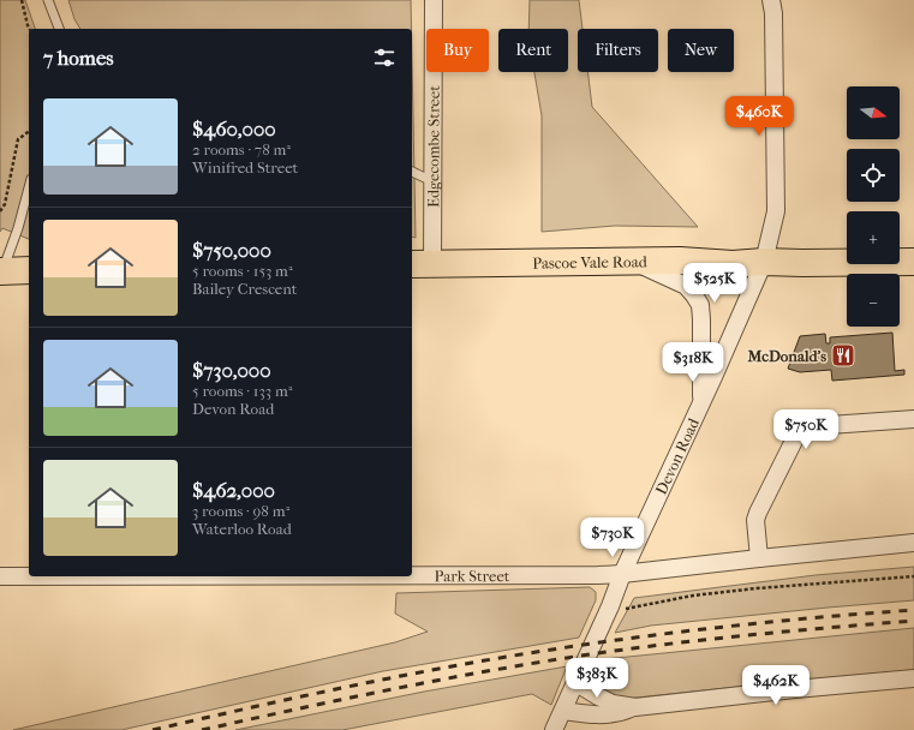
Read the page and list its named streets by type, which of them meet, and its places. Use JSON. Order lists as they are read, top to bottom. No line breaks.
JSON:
{"streets":{"main road":["Pascoe Vale Road"],"street":["Edgecombe Street","Devon Road","Park Street"]},"crossings":[["Edgecombe Street","Pascoe Vale Road"],["Pascoe Vale Road","Devon Road"],["Devon Road","Park Street"]],"places":{"restaurant":["McDonald's"]},"north":"right","page":{"chip":["Buy","Rent","Filters","New"],"heading":"7 homes","map_buttons":["+","−"],"list":[{"name":"$460,000","note":"2 rooms · 78 m² · Winifred Street"},{"name":"$750,000","note":"5 rooms · 153 m² · Bailey Crescent"},{"name":"$730,000","note":"5 rooms · 133 m² · Devon Road"},{"name":"$462,000","note":"3 rooms · 98 m² · Waterloo Road"}],"price":["$460K","$525K","$318K","$750K","$730K","$383K","$462K"]}}
